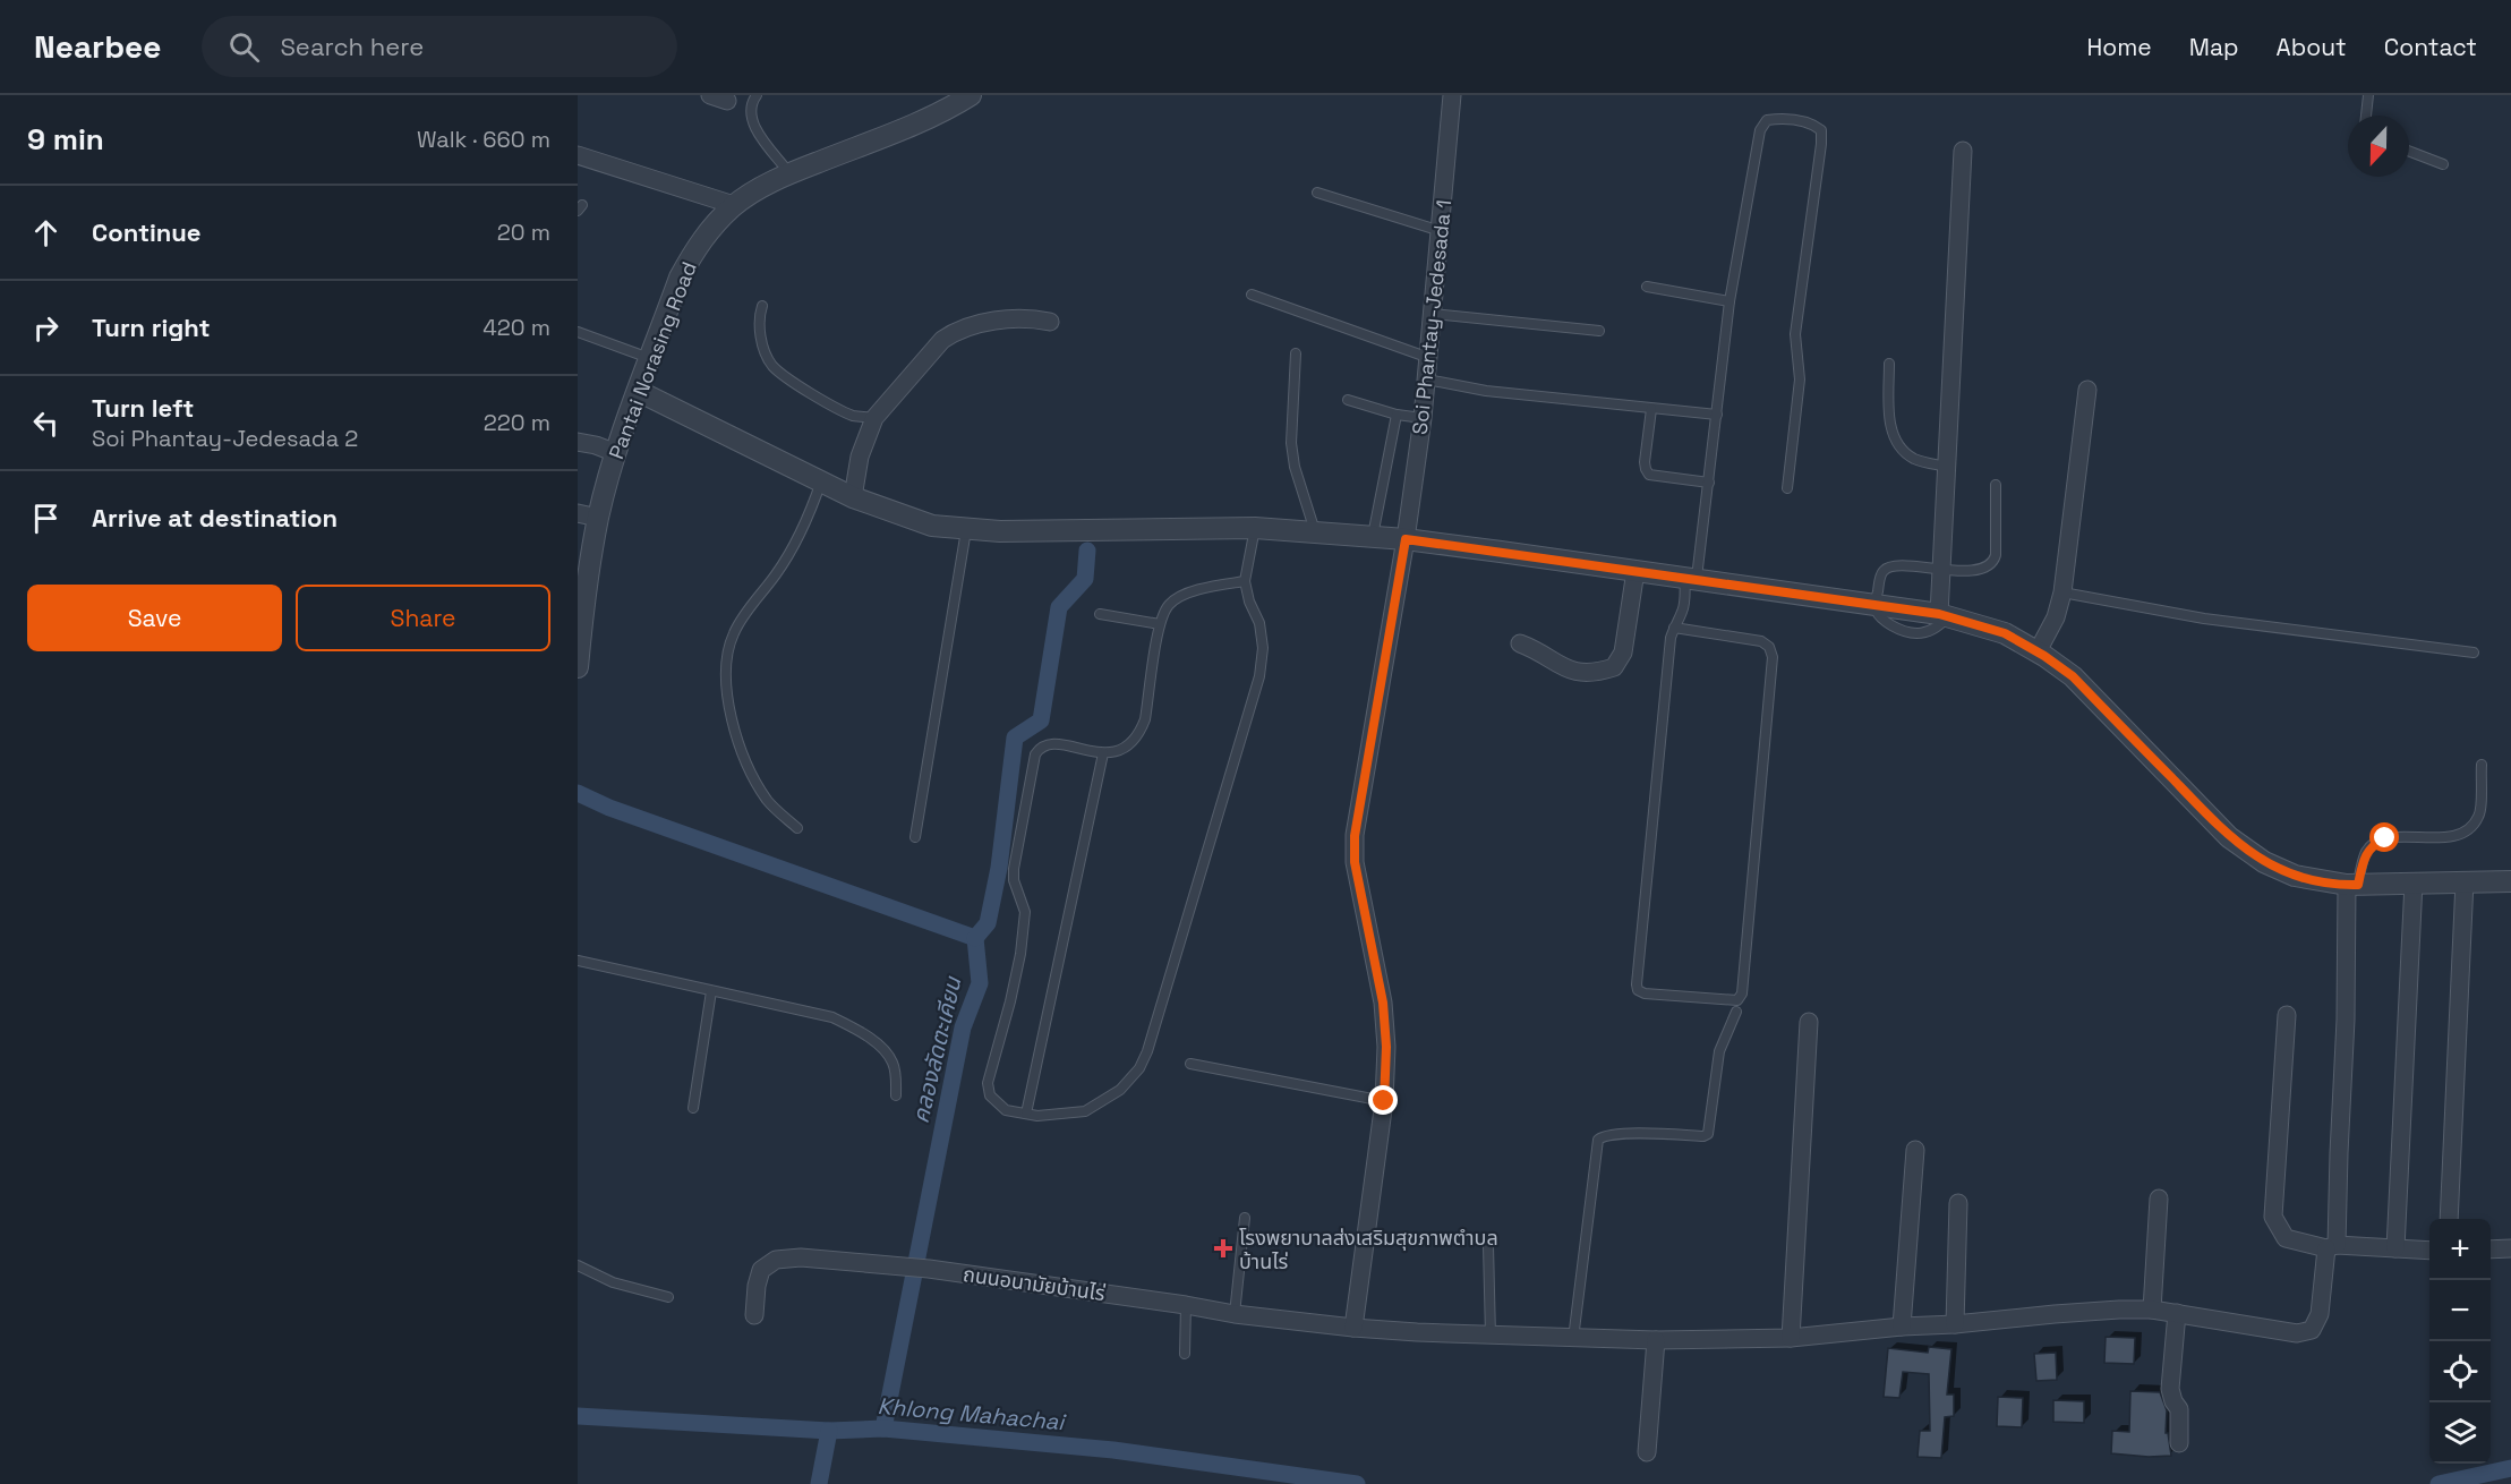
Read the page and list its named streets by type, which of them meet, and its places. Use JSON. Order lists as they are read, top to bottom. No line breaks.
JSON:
{"streets":{"street":["Soi Phantay-Jedesada 1","Pantai Norasing Road","ถนนอนามัยบ้านไร่"]},"crossings":[["Soi Phantay-Jedesada 1","ถนนอนามัยบ้านไร่"]],"water":["คลองลัดตะเคียน","Khlong Mahachai"],"places":{"health":["โรงพยาบาลส่งเสริมสุขภาพตำบล บ้านไร่"]},"north":"bottom","page":{"header":"Nearbee","search":"Search here","nav":["Home","Map","About","Contact"],"heading":["9 min","Walk · 660 m"],"list":[["Continue","20 m"],["Turn right","420 m"],["Turn left","Soi Phantay-Jedesada 2","220 m"],"Arrive at destination"],"buttons":["Save","Share"],"map_buttons":["+","−"]}}
